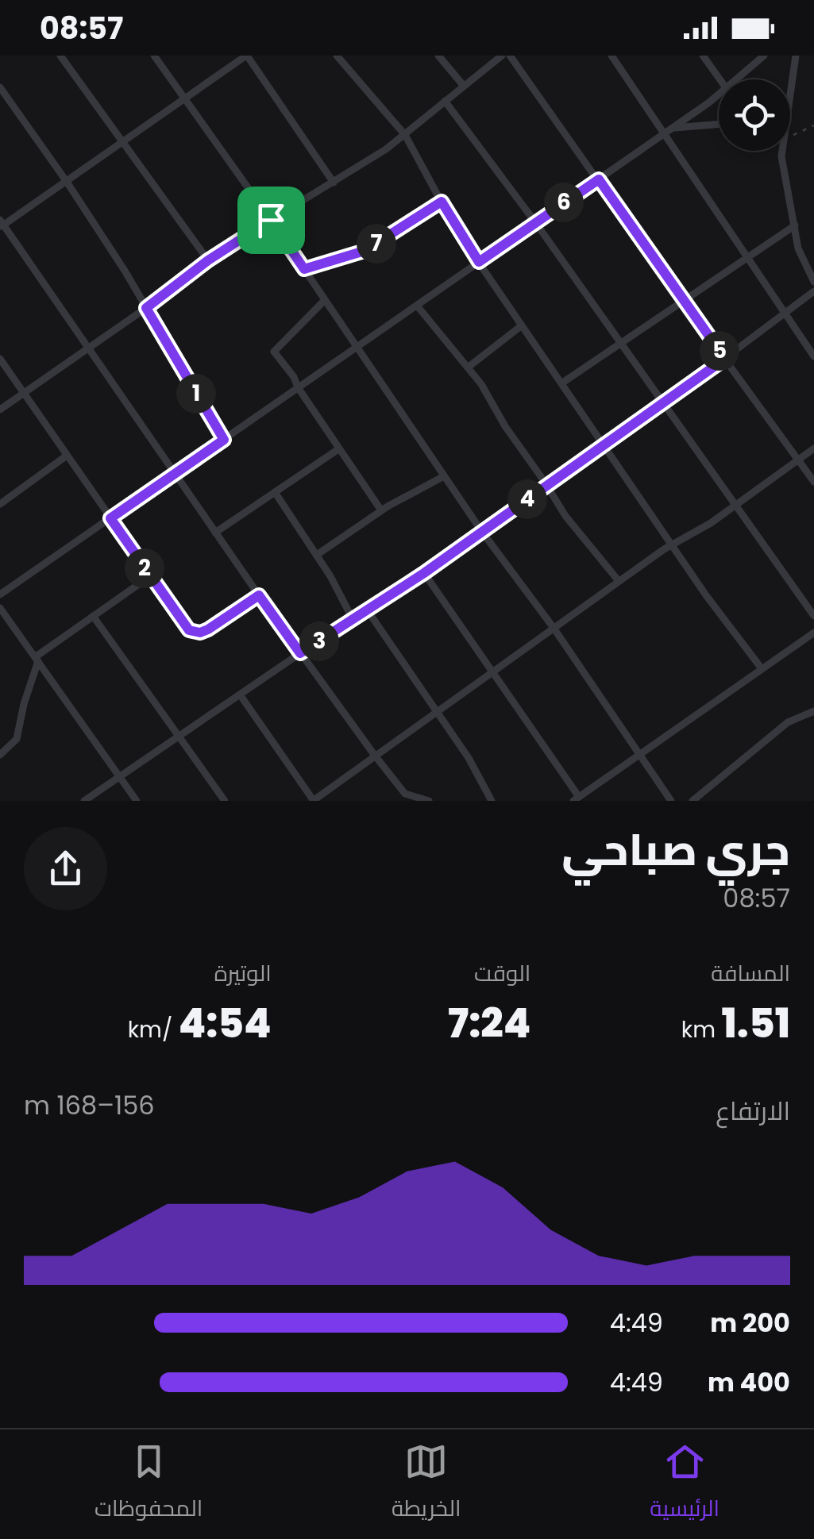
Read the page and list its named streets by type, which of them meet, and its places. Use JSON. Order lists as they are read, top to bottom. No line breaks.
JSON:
{"page":{"status":"08:57","pins":["6","7","5","1","4","2","3"],"heading":["جري صباحي","08:57"],"stats":[["المسافة","1.51 km"],["الوقت","7:24"],["الوتيرة","4:54 /km"]],"chart":["الارتفاع","156–168 m"],"list":[{"name":"200 m","note":"4:49"},{"name":"400 m","note":"4:49"}],"tabs":["الرئيسية","الخريطة","المحفوظات"]}}
